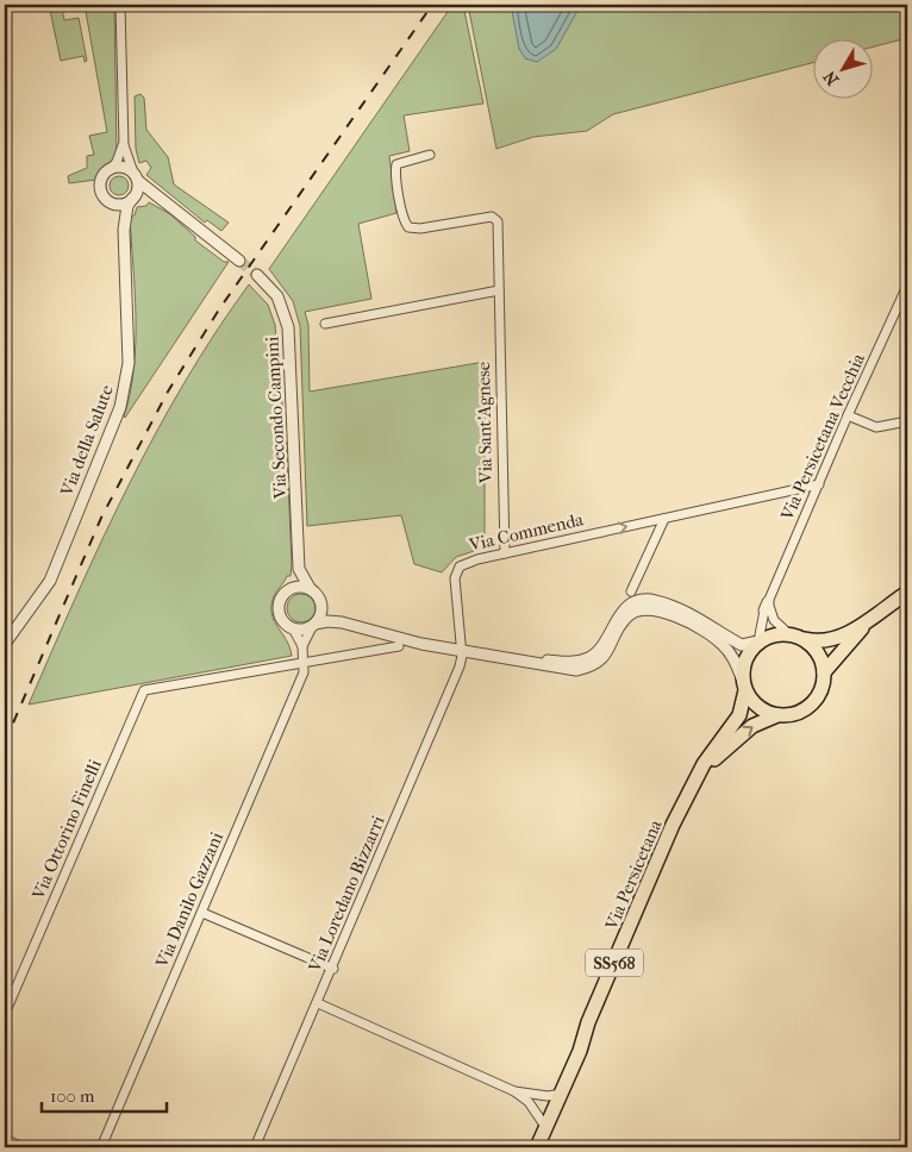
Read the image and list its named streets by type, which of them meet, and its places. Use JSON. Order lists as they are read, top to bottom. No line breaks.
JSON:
{"streets":{"main road":["Via Persicetana","SS568"],"street":["Via Secondo Campini","Via Sant'Agnese","Via Persicetana Vecchia","Via della Salute","Via Commenda","Via Ottorino Finelli","Via Loredano Bizzarri","Via Danilo Gazzani"]},"crossings":[["Via Sant'Agnese","Via Commenda"],["Via Persicetana Vecchia","Via Commenda"],["Via Persicetana Vecchia","Via Persicetana"],["Via Commenda","Via Loredano Bizzarri"],["Via Ottorino Finelli","Via Danilo Gazzani"]],"one_way":["Via Commenda"],"scale_bar":"100 m","north":"bottom left"}
